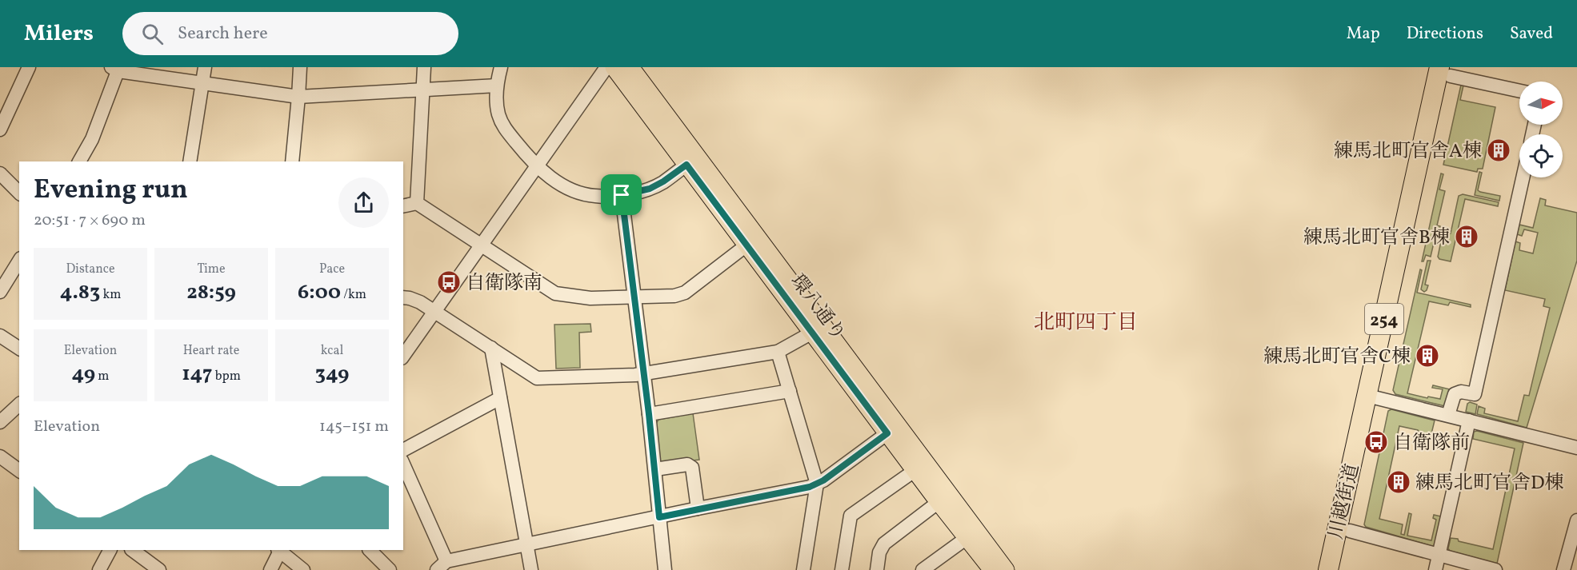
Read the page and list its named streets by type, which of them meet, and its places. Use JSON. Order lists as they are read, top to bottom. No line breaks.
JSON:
{"streets":{"highway":["254","川越街道"],"main road":["環八通り"]},"districts":["北町四丁目"],"places":{"building":["練馬北町官舎A棟","練馬北町官舎B棟","練馬北町官舎C棟","練馬北町官舎D棟"],"bus stop":["自衛隊南","自衛隊前"]},"north":"right","page":{"header":"Milers","search":"Search here","nav":["Map","Directions","Saved"],"heading":["Evening run","20:51 · 7 × 690 m"],"stats":[["Distance","4.83 km"],["Time","28:59"],["Pace","6:00 /km"],["Elevation","49 m"],["Heart rate","147 bpm"],["kcal","349"]],"chart":["Elevation","145–151 m"]}}
